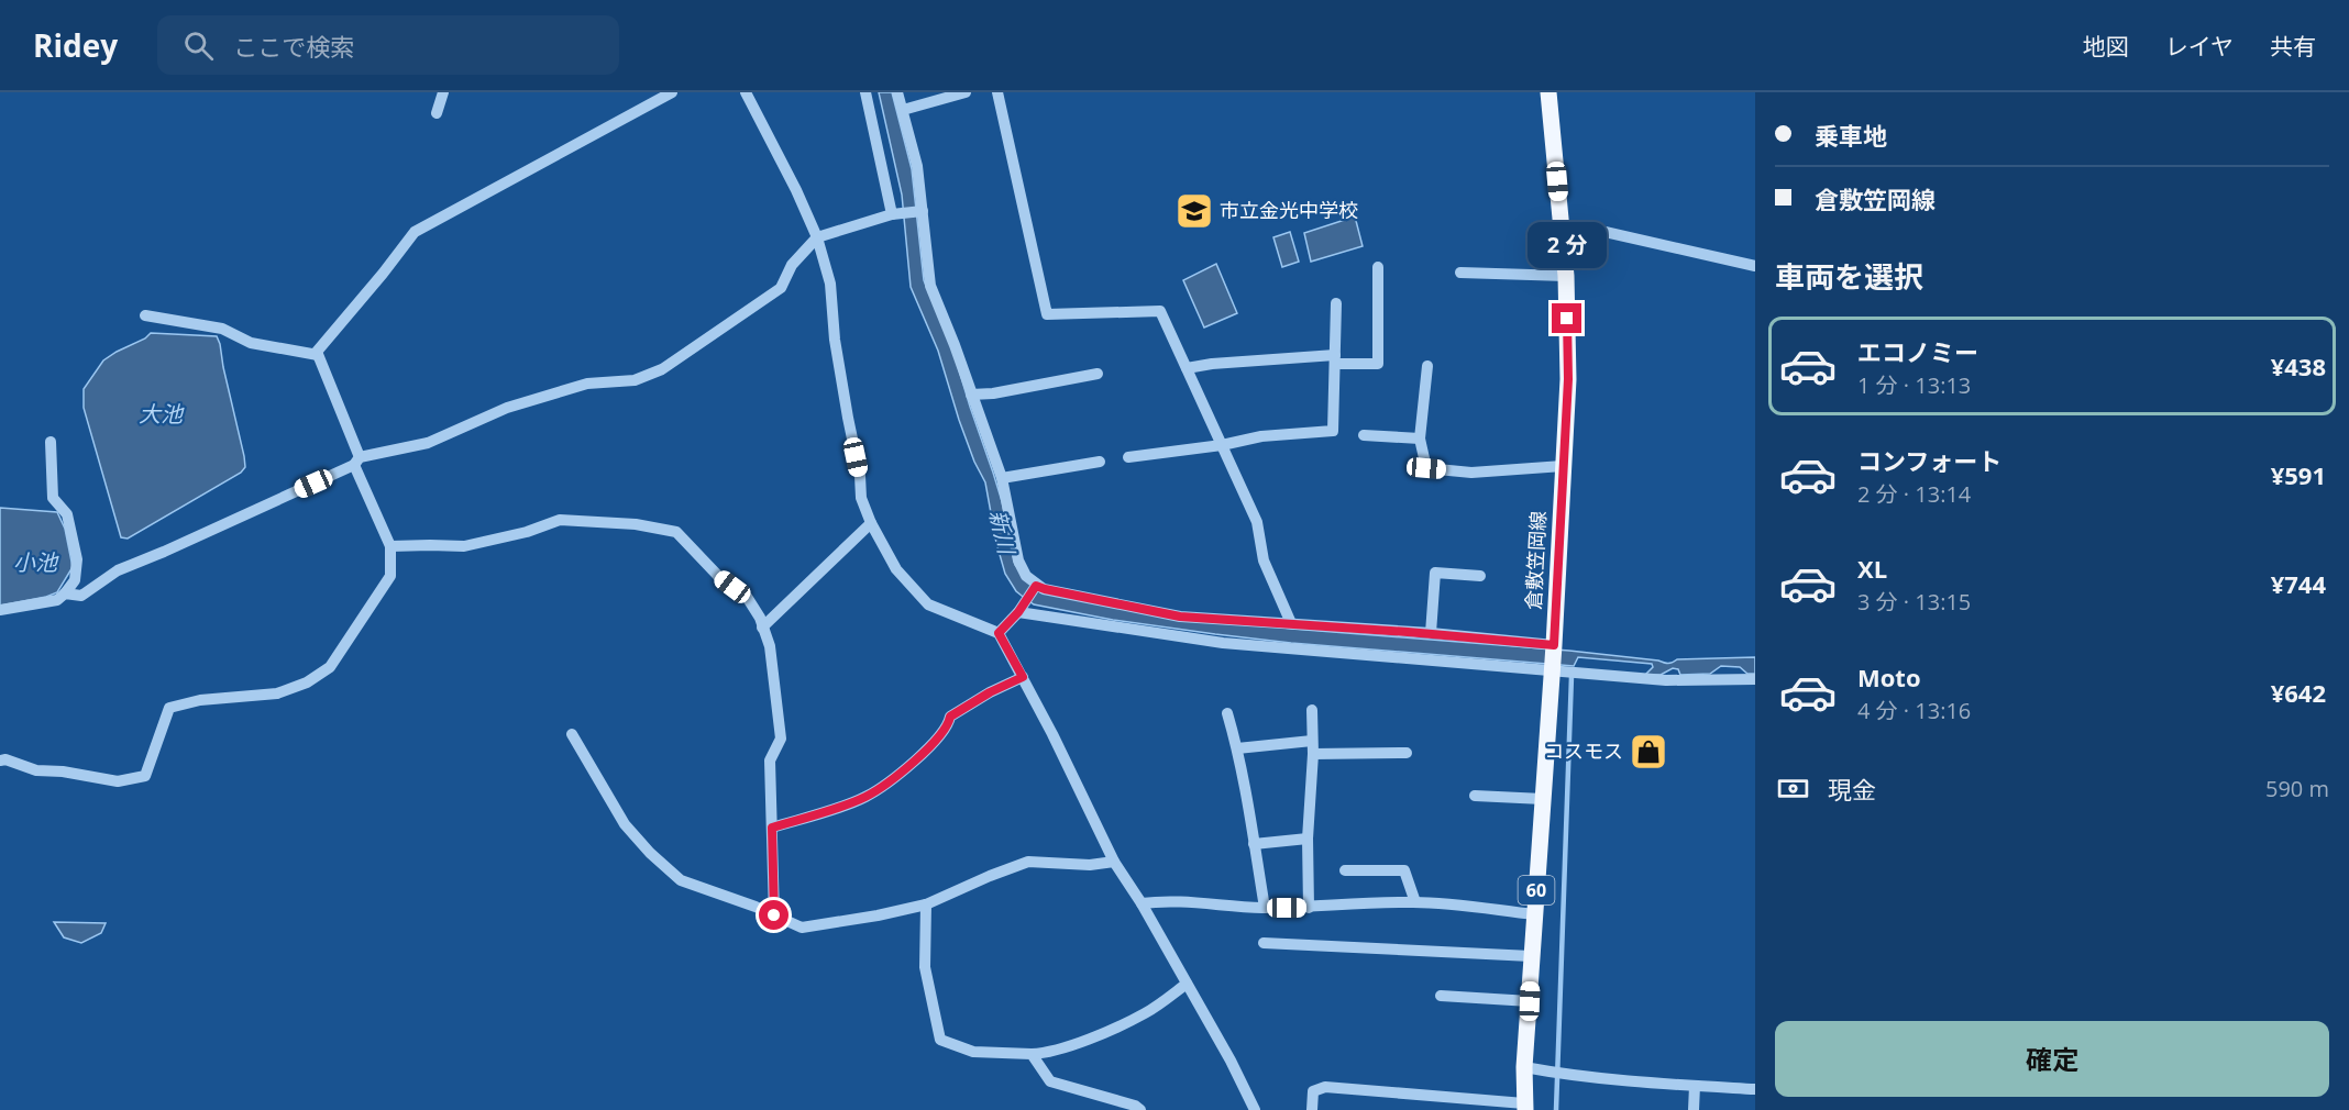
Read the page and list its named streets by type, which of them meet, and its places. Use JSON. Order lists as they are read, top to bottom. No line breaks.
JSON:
{"streets":{"main road":["倉敷笠岡線","60"]},"water":["大池","新川","小池"],"places":{"school or university":["市立金光中学校"],"shop":["コスモス"]},"page":{"header":"Ridey","search":"ここで検索","nav":["地図","レイヤ","共有"],"banner":["乗車地","倉敷笠岡線"],"bubble":"2 分","heading":"車両を選択","list":[{"name":"エコノミー","note":"1 分 · 13:13","value":"¥438"},{"name":"コンフォート","note":"2 分 · 13:14","value":"¥591"},{"name":"XL","note":"3 分 · 13:15","value":"¥744"},{"name":"Moto","note":"4 分 · 13:16","value":"¥642"}],"pay":["現金","590 m"],"buttons":"確定"}}
